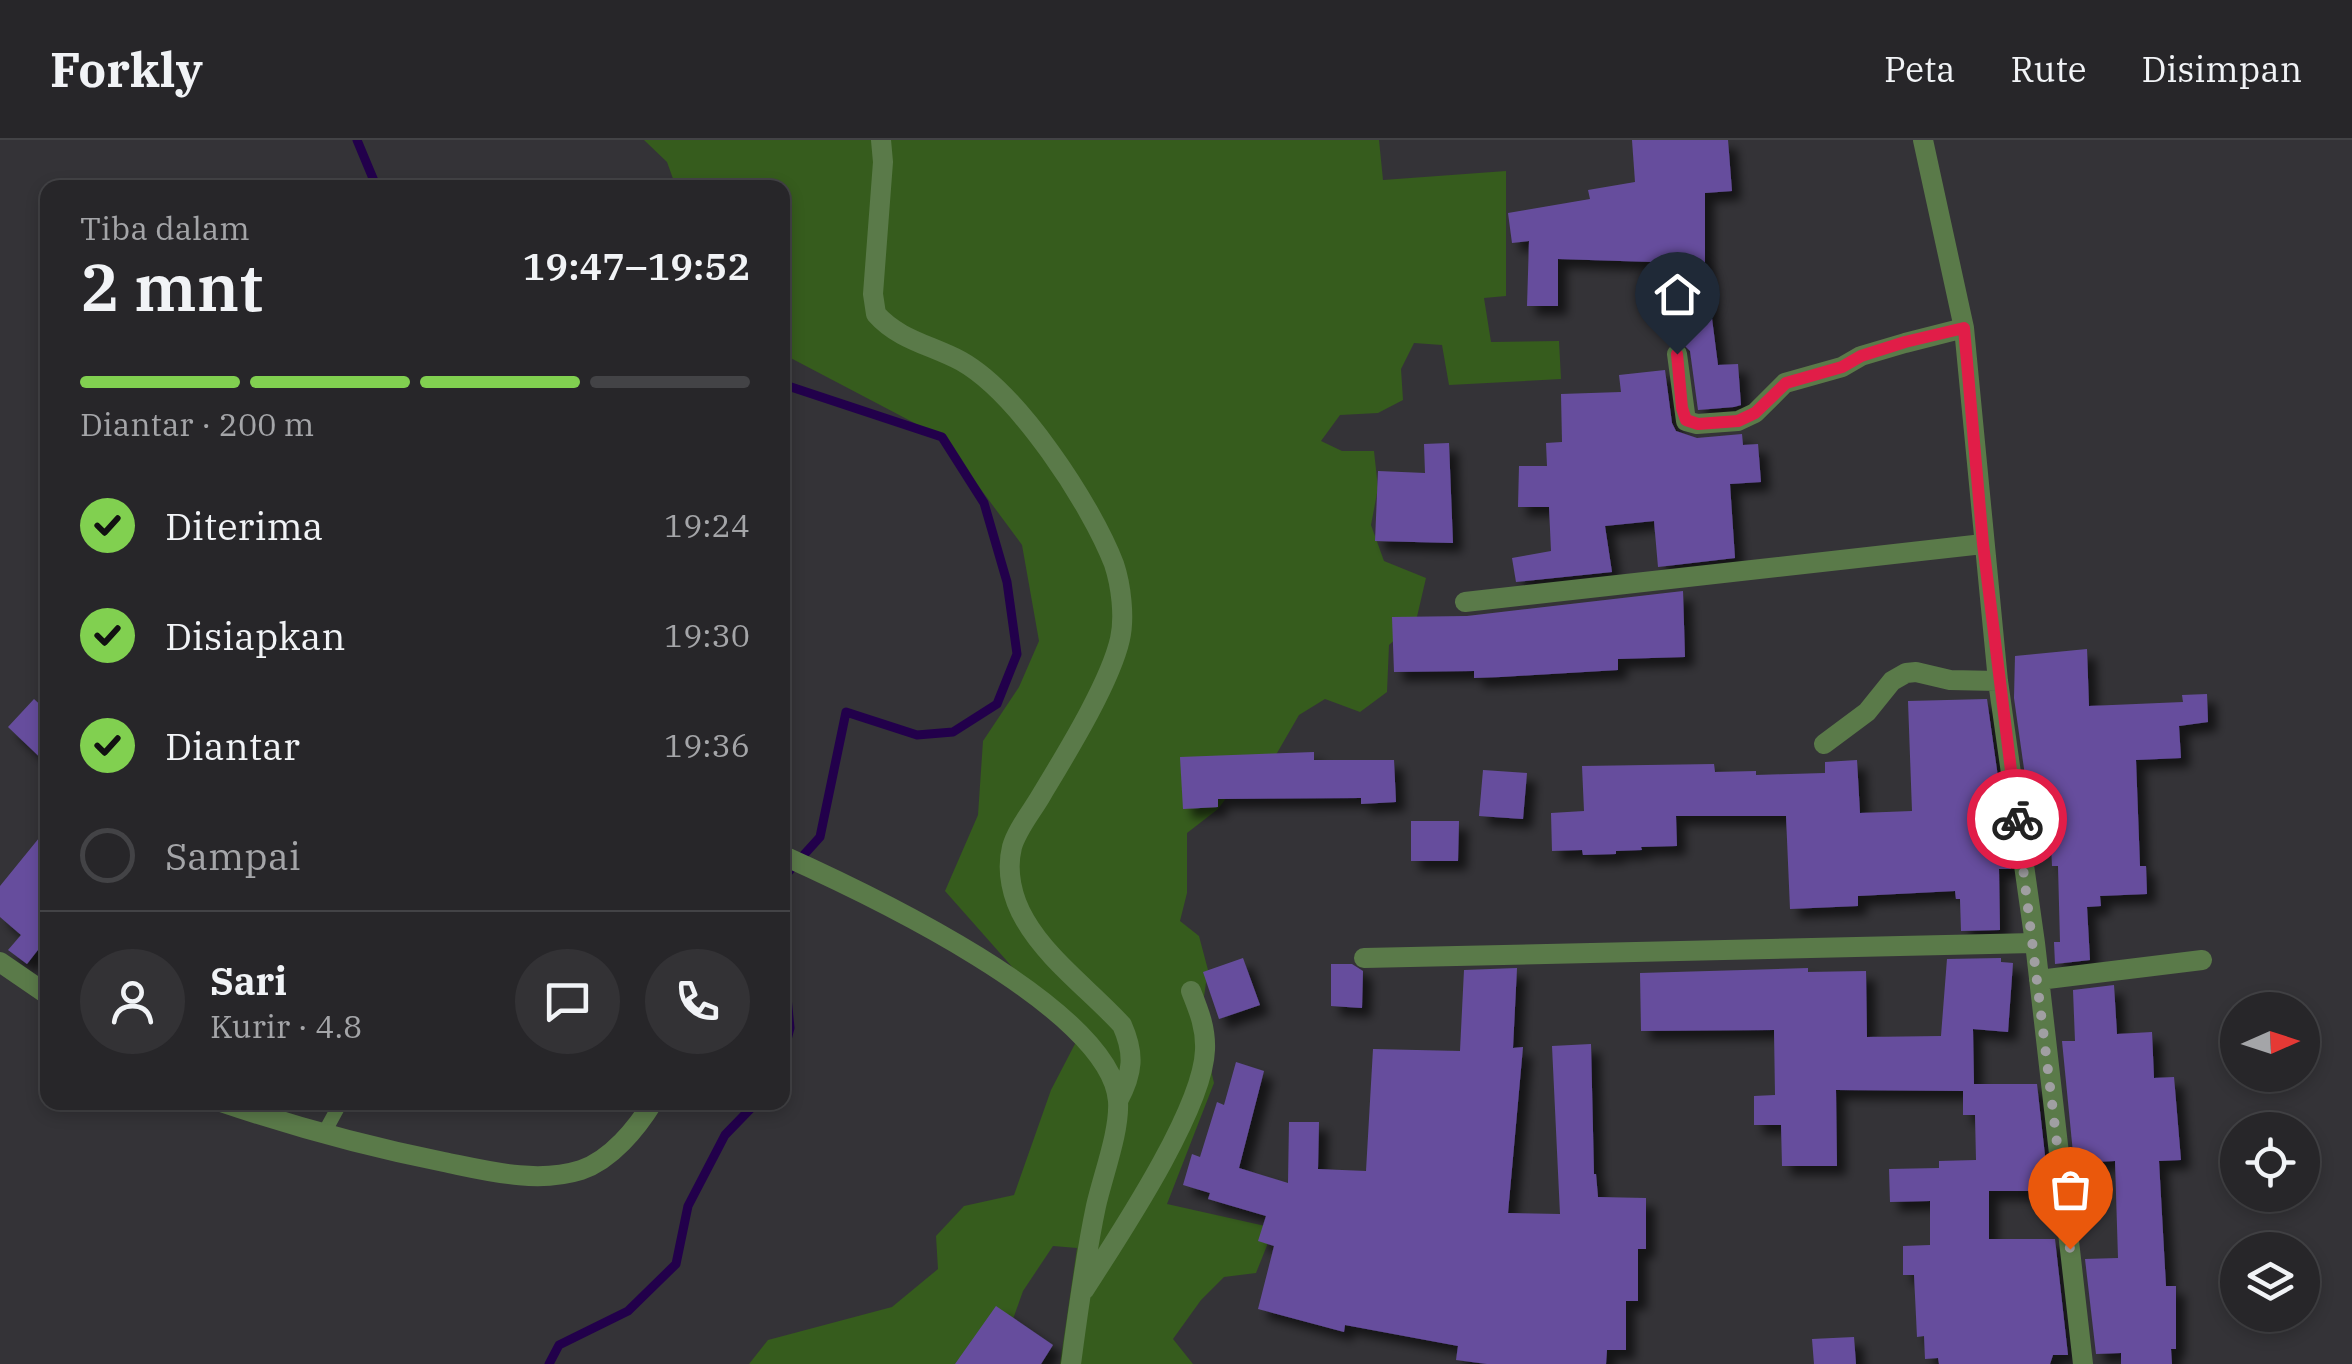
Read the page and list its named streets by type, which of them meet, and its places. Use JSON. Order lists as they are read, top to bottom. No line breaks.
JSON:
{"north":"right","page":{"header":"Forkly","nav":["Peta","Rute","Disimpan"],"heading":["2 mnt","Tiba dalam","19:47–19:52"],"panel":["Sari","Kurir · 4.8"],"bar":"Diantar · 200 m","list":[["Diterima","19:24"],["Disiapkan","19:30"],["Diantar","19:36"],"Sampai"]}}
